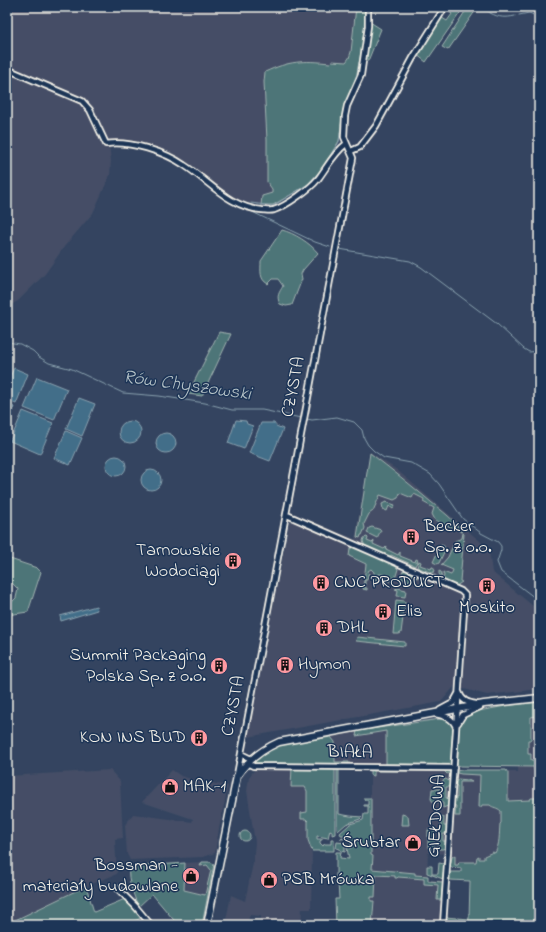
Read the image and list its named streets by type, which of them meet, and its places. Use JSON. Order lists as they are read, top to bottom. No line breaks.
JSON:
{"streets":{"main road":["CZYSTA"],"street":["BIAŁA","GIEŁDOWA"]},"crossings":[["CZYSTA","BIAŁA"],["CZYSTA","GIEŁDOWA"],["BIAŁA","GIEŁDOWA"]],"water":["Rów Chyszowski"],"places":{"building":["Becker Sp. z o.o.","Tarnowskie Wodociągi","CNC PRODUCT","Moskito","Elis","DHL","Hymon","Summit Packaging Polska Sp. z o.o.","KON INS BUD"],"shop":["MAK-1","Śrubtar","Bossman - materiały budowlane","PSB Mrówka"]}}
